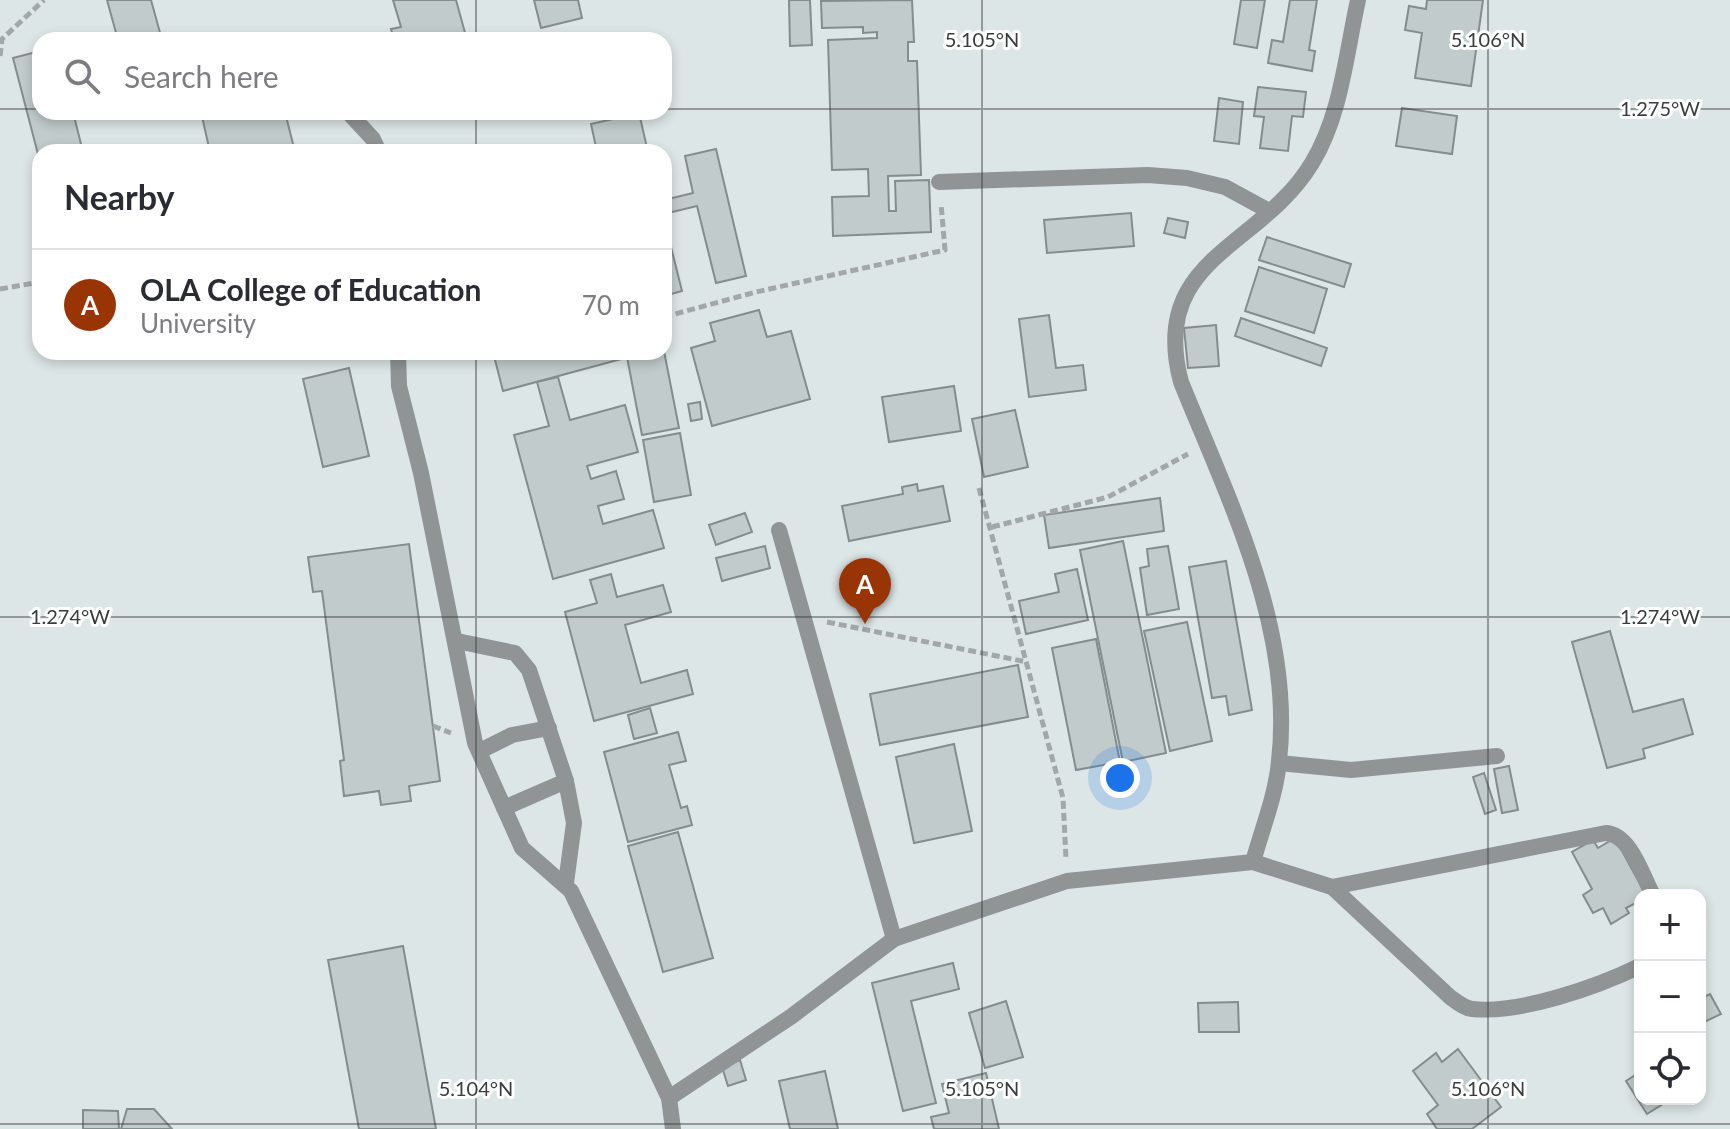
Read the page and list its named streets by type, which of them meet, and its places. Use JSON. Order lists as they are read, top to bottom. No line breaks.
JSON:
{"page":{"search":"Search here","heading":"Nearby","list":[{"mark":"A","name":"OLA College of Education","note":"University","value":"70 m"}],"pins":"A","map_buttons":["+","−"]},"coordinates":["5.105°N","5.106°N","1.275°W","1.274°W","5.104°N"]}
